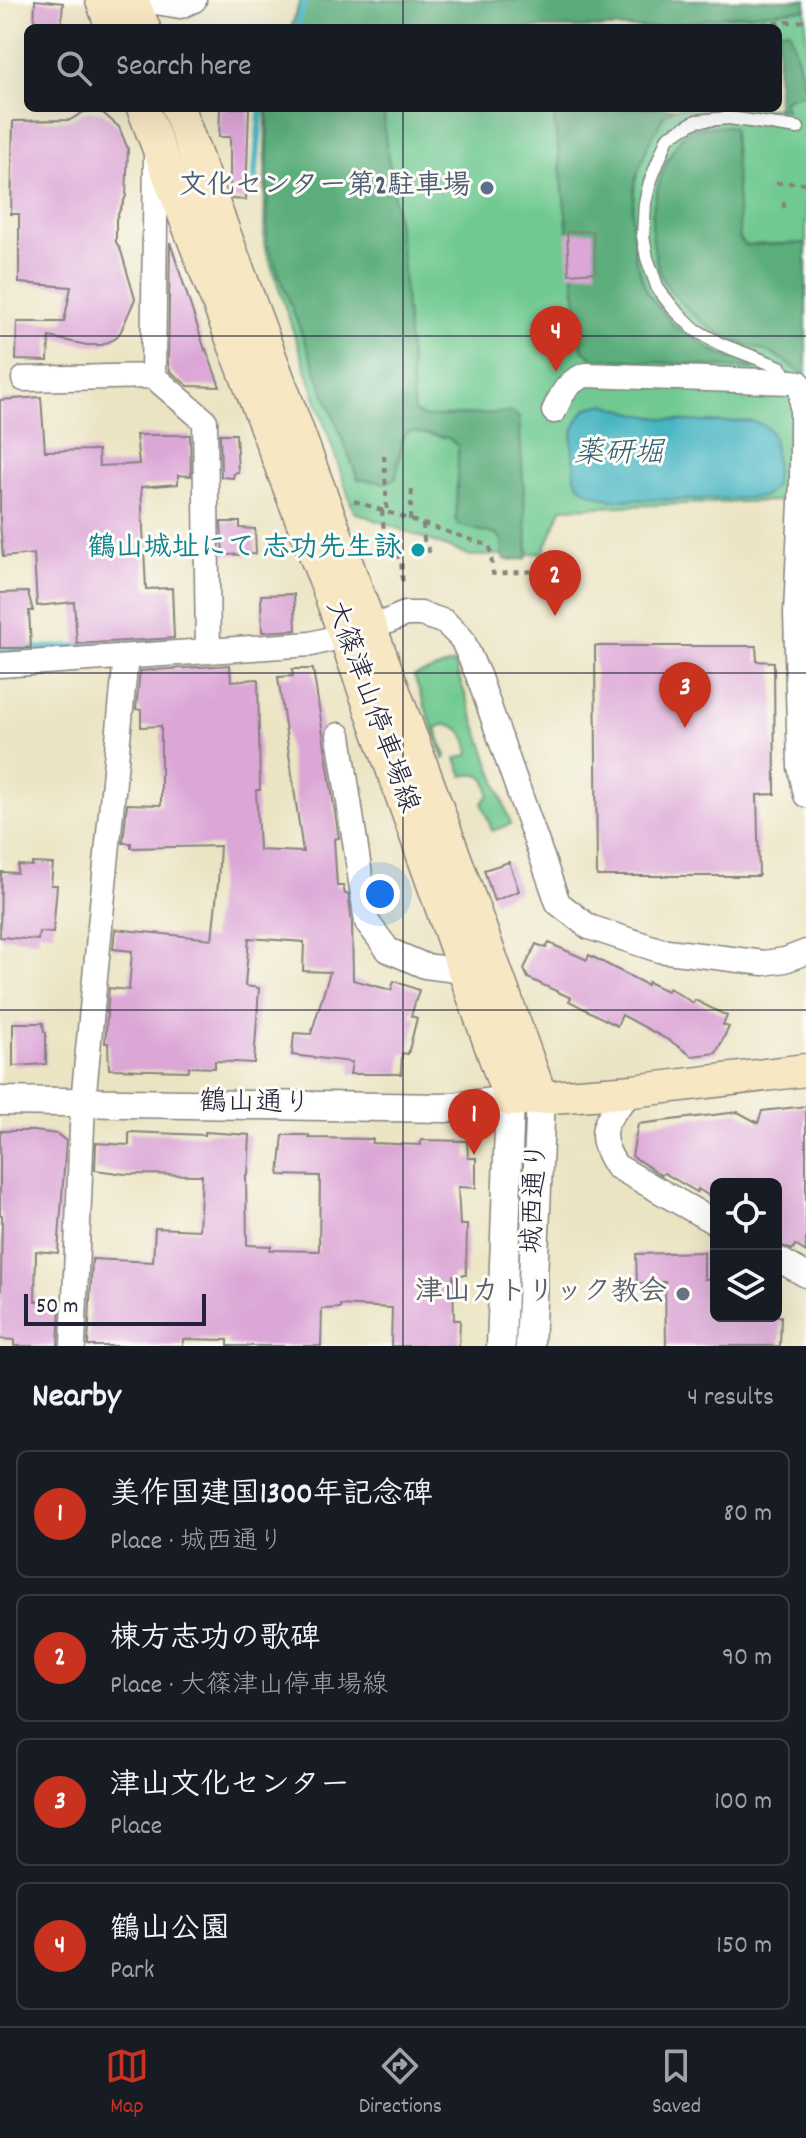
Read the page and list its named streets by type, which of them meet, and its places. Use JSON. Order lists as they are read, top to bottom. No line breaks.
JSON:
{"streets":{"main road":["大篠津山停車場線"],"street":["鶴山通り","城西通り"]},"crossings":[["大篠津山停車場線","鶴山通り"],["大篠津山停車場線","城西通り"],["鶴山通り","城西通り"]],"water":["薬研堀"],"places":["文化センター第2駐車場","鶴山城址にて 志功先生詠","津山カトリック教会"],"scale_bar":"50 m","page":{"search":"Search here","pins":["4","2","3","1"],"scale":"50 m","heading":["Nearby","4 results"],"list":[{"mark":"1","name":"美作国建国1300年記念碑","note":"Place · 城西通り","value":"80 m"},{"mark":"2","name":"棟方志功の歌碑","note":"Place · 大篠津山停車場線","value":"90 m"},{"mark":"3","name":"津山文化センター","note":"Place","value":"100 m"},{"mark":"4","name":"鶴山公園","note":"Park","value":"150 m"}],"nav":["Map","Directions","Saved"]}}
